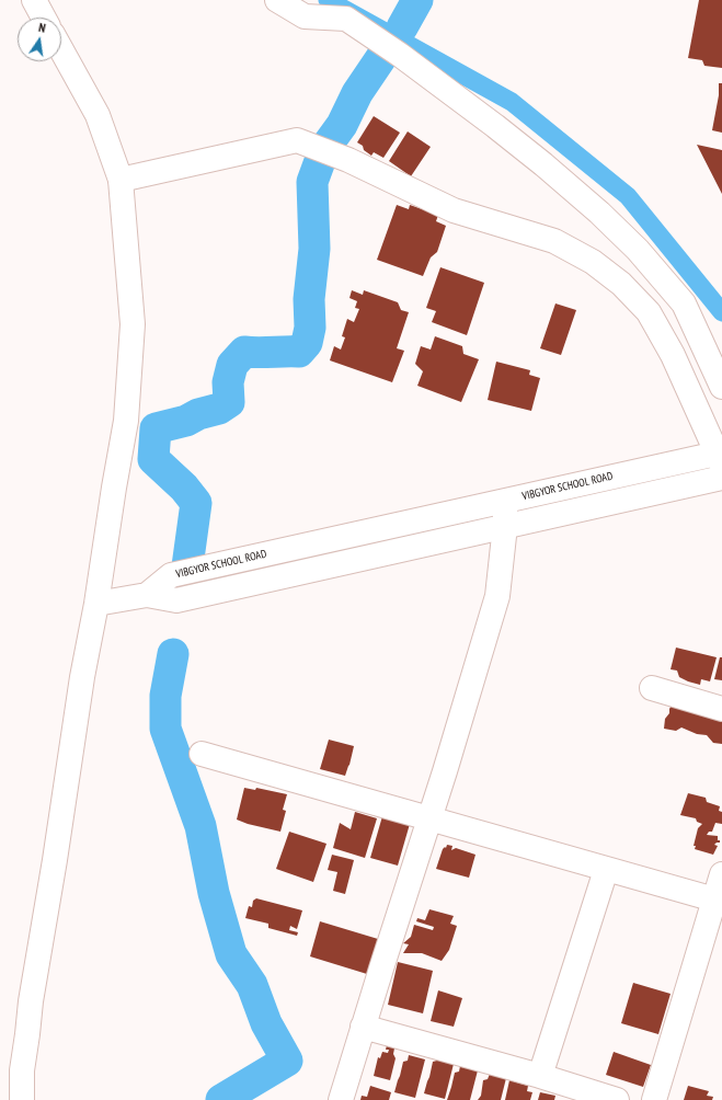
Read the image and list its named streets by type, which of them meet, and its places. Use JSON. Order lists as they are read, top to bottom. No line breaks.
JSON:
{"streets":{"street":["VIBGYOR SCHOOL ROAD"]},"north":"top"}
